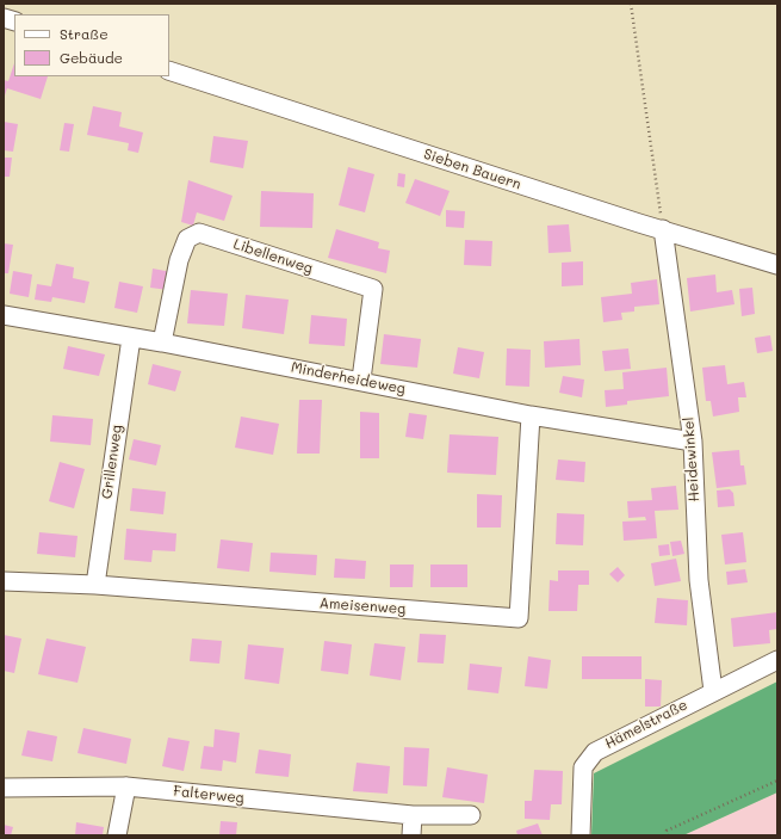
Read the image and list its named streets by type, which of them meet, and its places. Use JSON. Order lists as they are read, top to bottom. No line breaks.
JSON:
{"streets":{"street":["Sieben Bauern","Libellenweg","Minderheideweg","Heidewinkel","Grillenweg","Ameisenweg","Hämelstraße","Falterweg"]},"crossings":[["Sieben Bauern","Heidewinkel"],["Libellenweg","Minderheideweg"],["Minderheideweg","Heidewinkel"],["Minderheideweg","Grillenweg"],["Minderheideweg","Ameisenweg"],["Heidewinkel","Hämelstraße"],["Grillenweg","Ameisenweg"]],"legend":["Straße","Gebäude"]}
